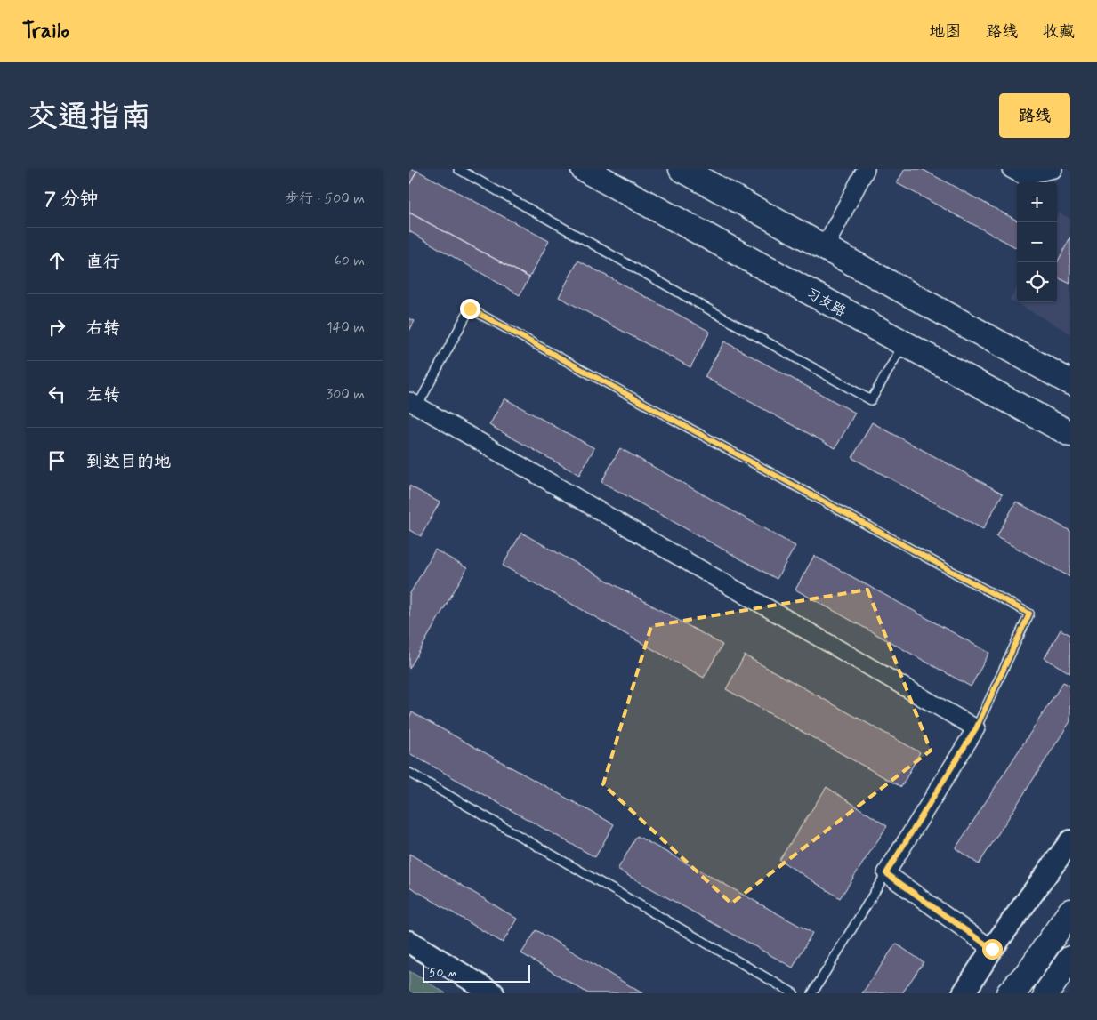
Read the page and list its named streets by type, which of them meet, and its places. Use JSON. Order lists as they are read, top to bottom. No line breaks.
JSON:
{"streets":{"main road":["习友路"]},"scale_bar":"50 m","page":{"header":"Trailo","nav":["地图","路线","收藏"],"buttons":"路线","title":"交通指南","heading":["7 分钟","步行 · 500 m"],"map_buttons":["+","−"],"list":[["直行","60 m"],["右转","140 m"],["左转","300 m"],"到达目的地"],"scale":"50 m"}}
